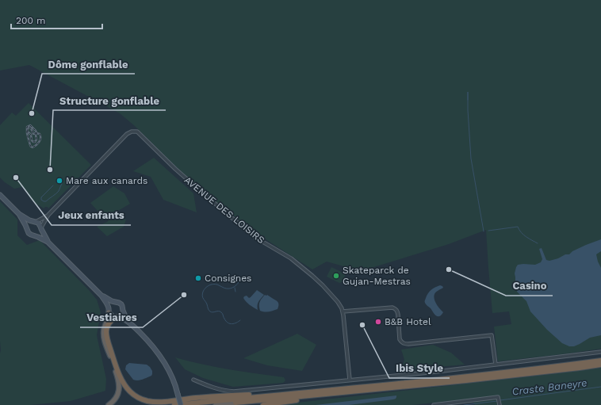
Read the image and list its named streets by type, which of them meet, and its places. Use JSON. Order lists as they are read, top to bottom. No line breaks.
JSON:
{"streets":{"street":["AVENUE DES LOISIRS"]},"water":["Craste Baneyre"],"places":["Dôme gonflable","Structure gonflable","Jeux enfants","Mare aux canards","Casino","Skateparck de Gujan-Mestras","Consignes","Vestiaires","B&B Hotel","Ibis Style"],"scale_bar":"200 m"}
